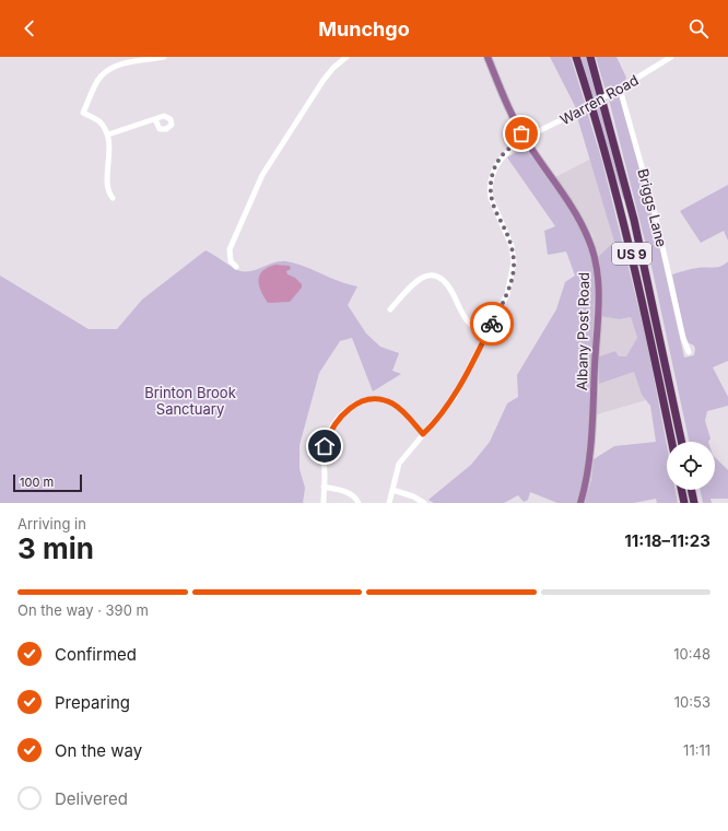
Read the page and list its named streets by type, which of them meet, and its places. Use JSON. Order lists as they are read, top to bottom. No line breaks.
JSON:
{"streets":{"highway":["US 9"],"main road":["Albany Post Road"],"street":["Warren Road","Briggs Lane"]},"crossings":[["Warren Road","Briggs Lane"],["Warren Road","Albany Post Road"]],"parks":["Brinton Brook Sanctuary"],"scale_bar":"100 m","page":{"header":"Munchgo","scale":"100 m","heading":["3 min","Arriving in","11:18–11:23"],"bar":"On the way · 390 m","list":[["Confirmed","10:48"],["Preparing","10:53"],["On the way","11:11"],"Delivered"]}}
